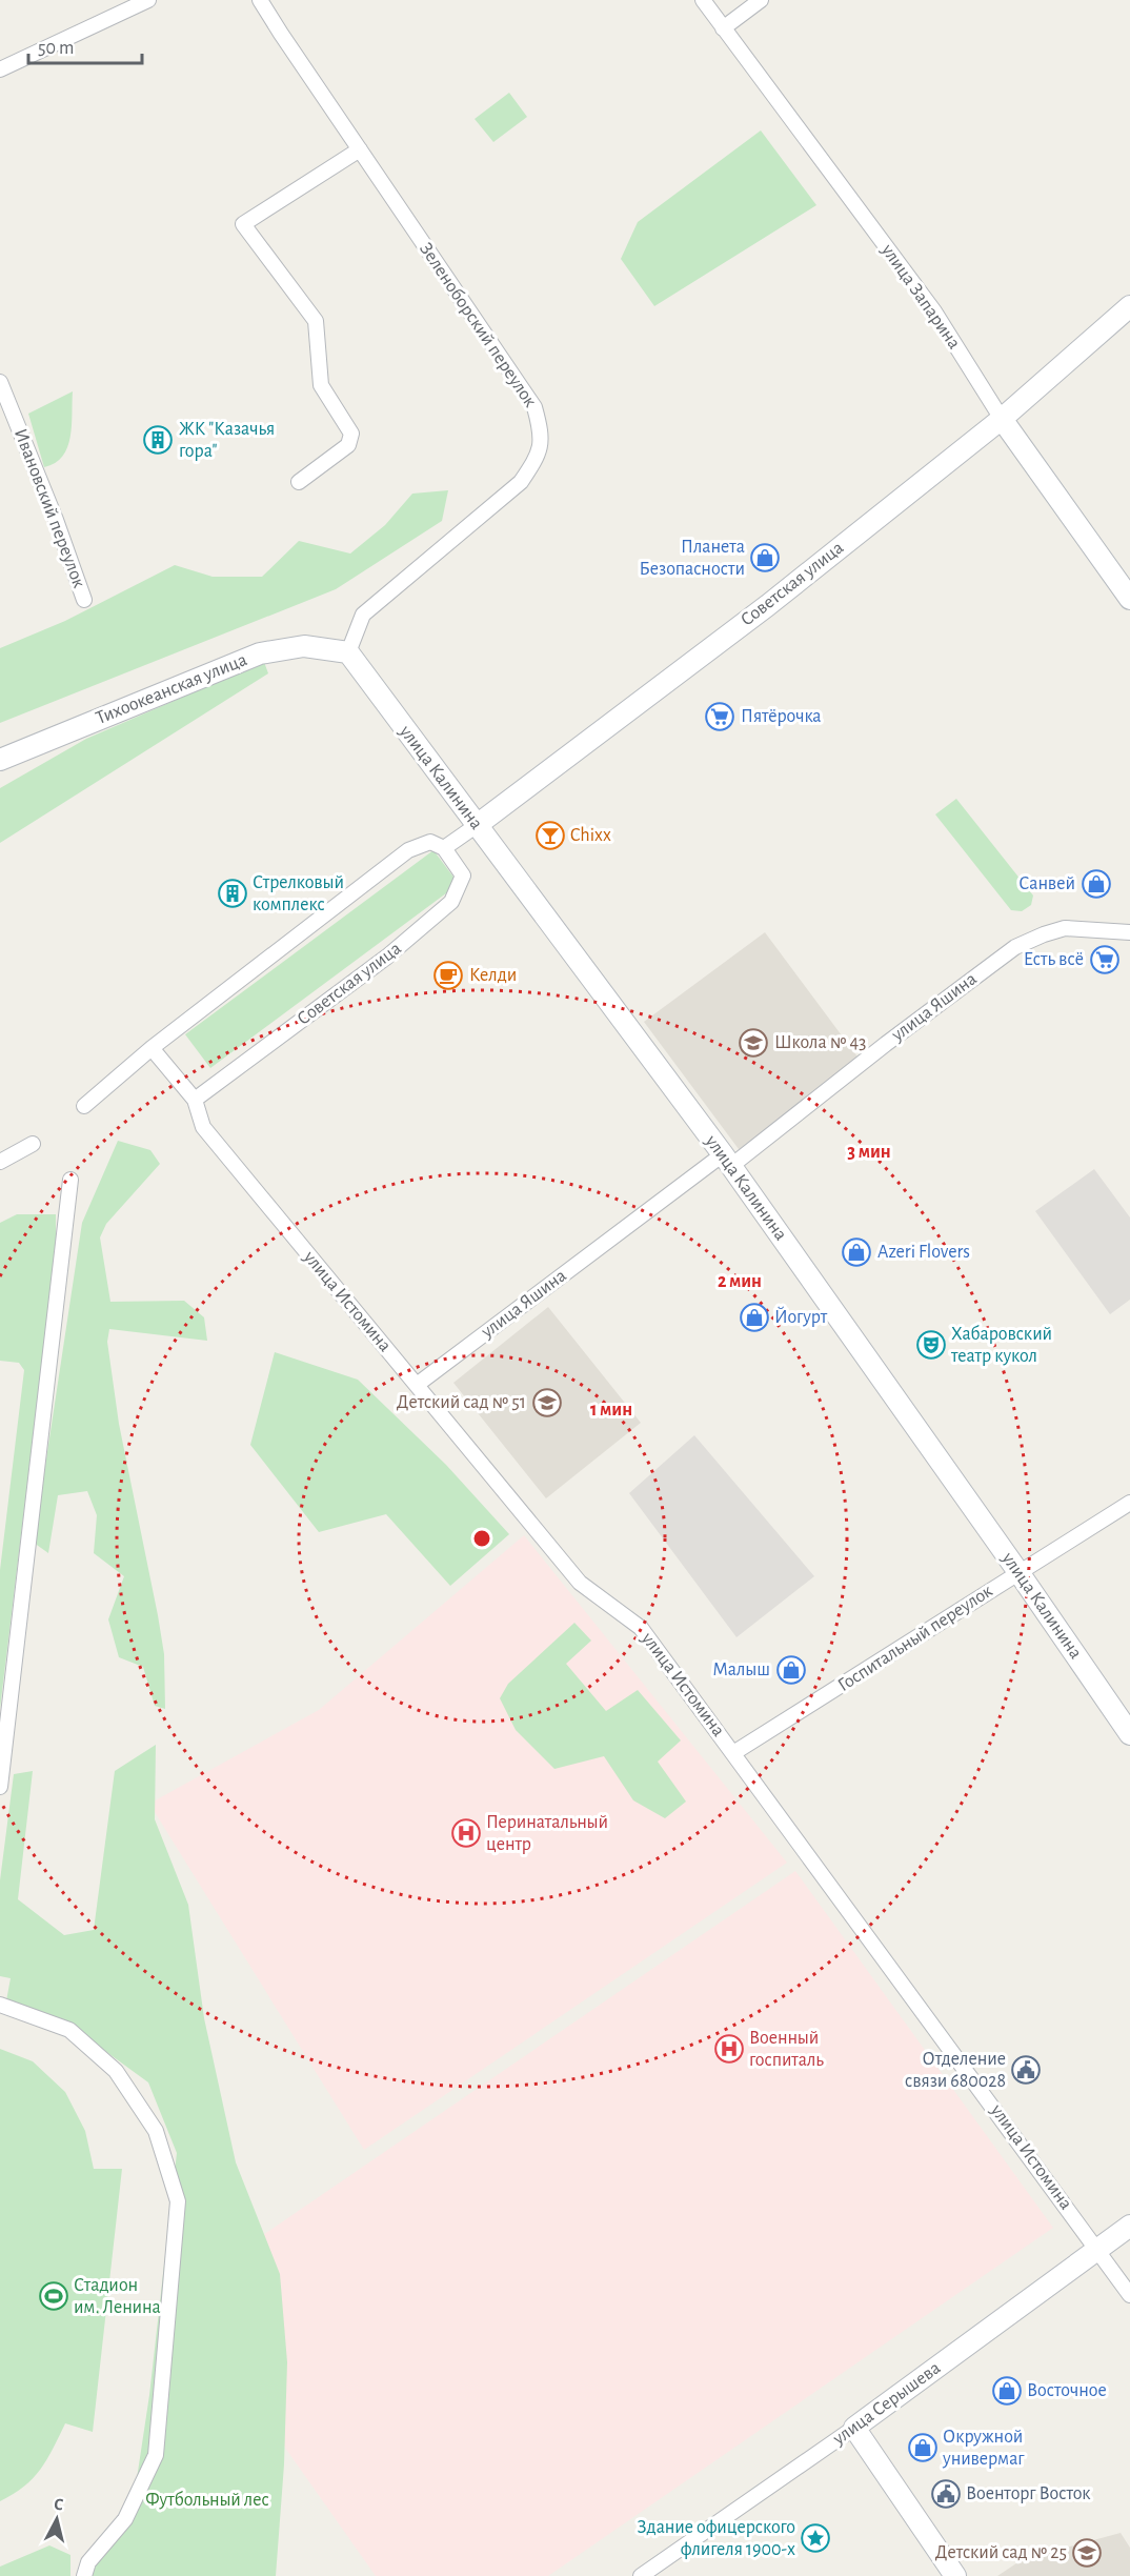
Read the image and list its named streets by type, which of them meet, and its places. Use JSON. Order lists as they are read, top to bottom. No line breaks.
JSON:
{"streets":{"main road":["улица Запарина","Советская улица","Тихоокеанская улица","улица Калинина","улица Серышева"],"street":["Зеленоборский переулок","Ивановский переулок","улица Яшина","улица Истомина","Госпитальный переулок"]},"crossings":[["улица Запарина","Советская улица"],["Зеленоборский переулок","Тихоокеанская улица"],["Зеленоборский переулок","улица Калинина"],["Советская улица","улица Калинина"],["Советская улица","улица Истомина"],["Тихоокеанская улица","улица Калинина"],["улица Калинина","улица Яшина"],["улица Калинина","Госпитальный переулок"],["улица Яшина","улица Истомина"],["улица Истомина","Госпитальный переулок"],["улица Истомина","улица Серышева"]],"parks":["Футбольный лес"],"places":{"building":["ЖК \"Казачья гора\"","Стрелковый комплекс"],"shop":["Планета Безопасности","Санвей","Azeri Flovers","Йогурт","Малыш","Восточное","Окружной универмаг"],"supermarket":["Пятёрочка","Есть всё"],"bar":["Chixx"],"cafe":["Келди"],"school or university":["Школа № 43","Детский сад № 51","Детский сад № 25"],"theatre":["Хабаровский театр кукол"],"hospital":["Перинатальный центр","Военный госпиталь"],"public building":["Отделение связи 680028","Военторг Восток"],"sports":["Стадион им. Ленина"],"place":["Здание офицерского флигеля 1900-х"]},"scale_bar":"50 m","north":"top","rings":["3 мин","2 мин","1 мин"]}
